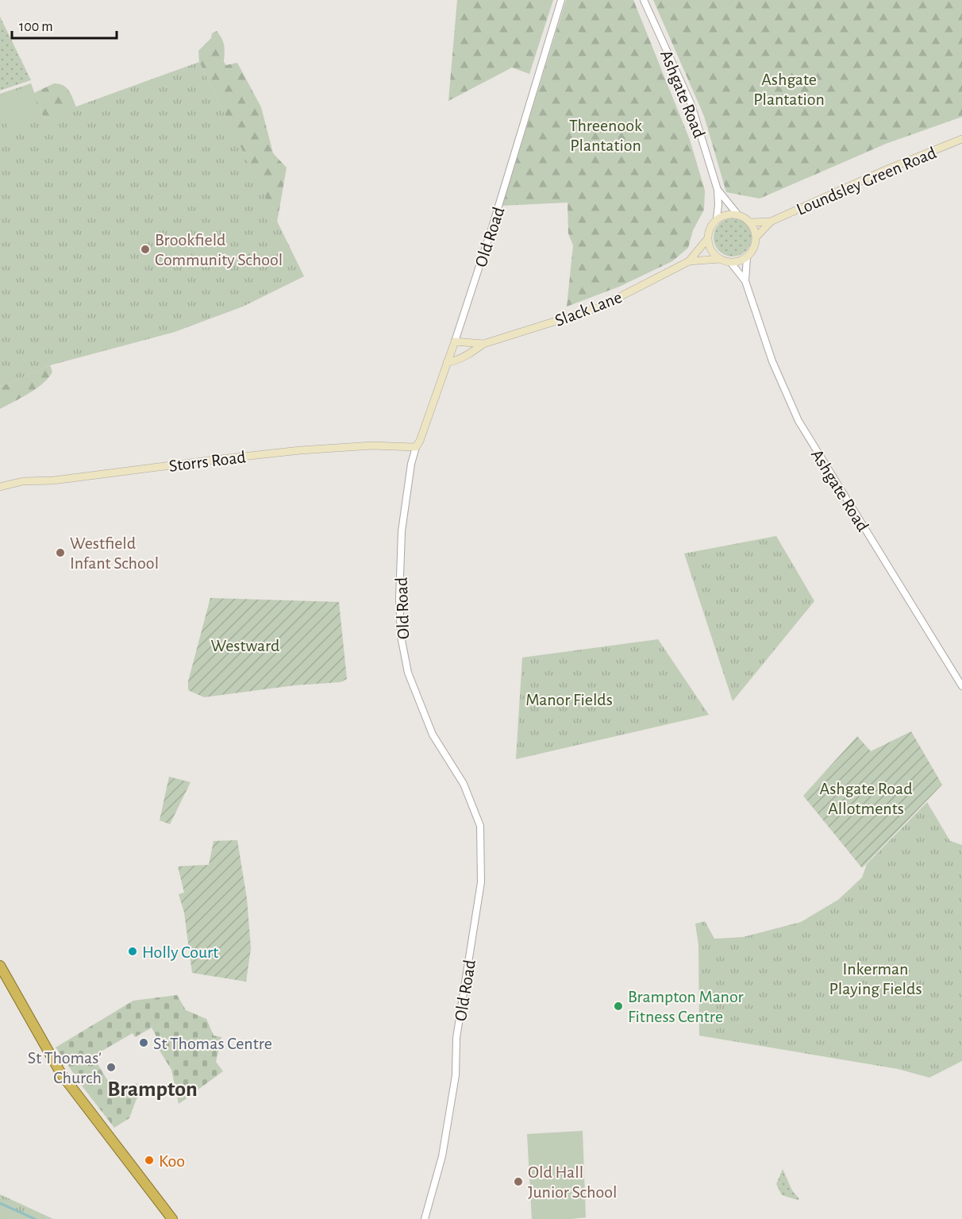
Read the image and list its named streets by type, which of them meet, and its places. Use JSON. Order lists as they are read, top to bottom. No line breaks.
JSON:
{"streets":{"main road":["Loundsley Green Road","Old Road","Slack Lane","Storrs Road"],"street":["Ashgate Road"]},"crossings":[["Ashgate Road","Loundsley Green Road"],["Ashgate Road","Slack Lane"],["Loundsley Green Road","Slack Lane"],["Old Road","Slack Lane"],["Old Road","Storrs Road"]],"districts":["Brampton"],"parks":["Ashgate Plantation","Threenook Plantation","Westward","Manor Fields","Ashgate Road Allotments","Inkerman Playing Fields"],"places":["Brookfield Community School","Westfield Infant School","Holly Court","Brampton Manor Fitness Centre","St Thomas Centre","St Thomas' Church","Koo","Old Hall Junior School"],"scale_bar":"100 m"}
